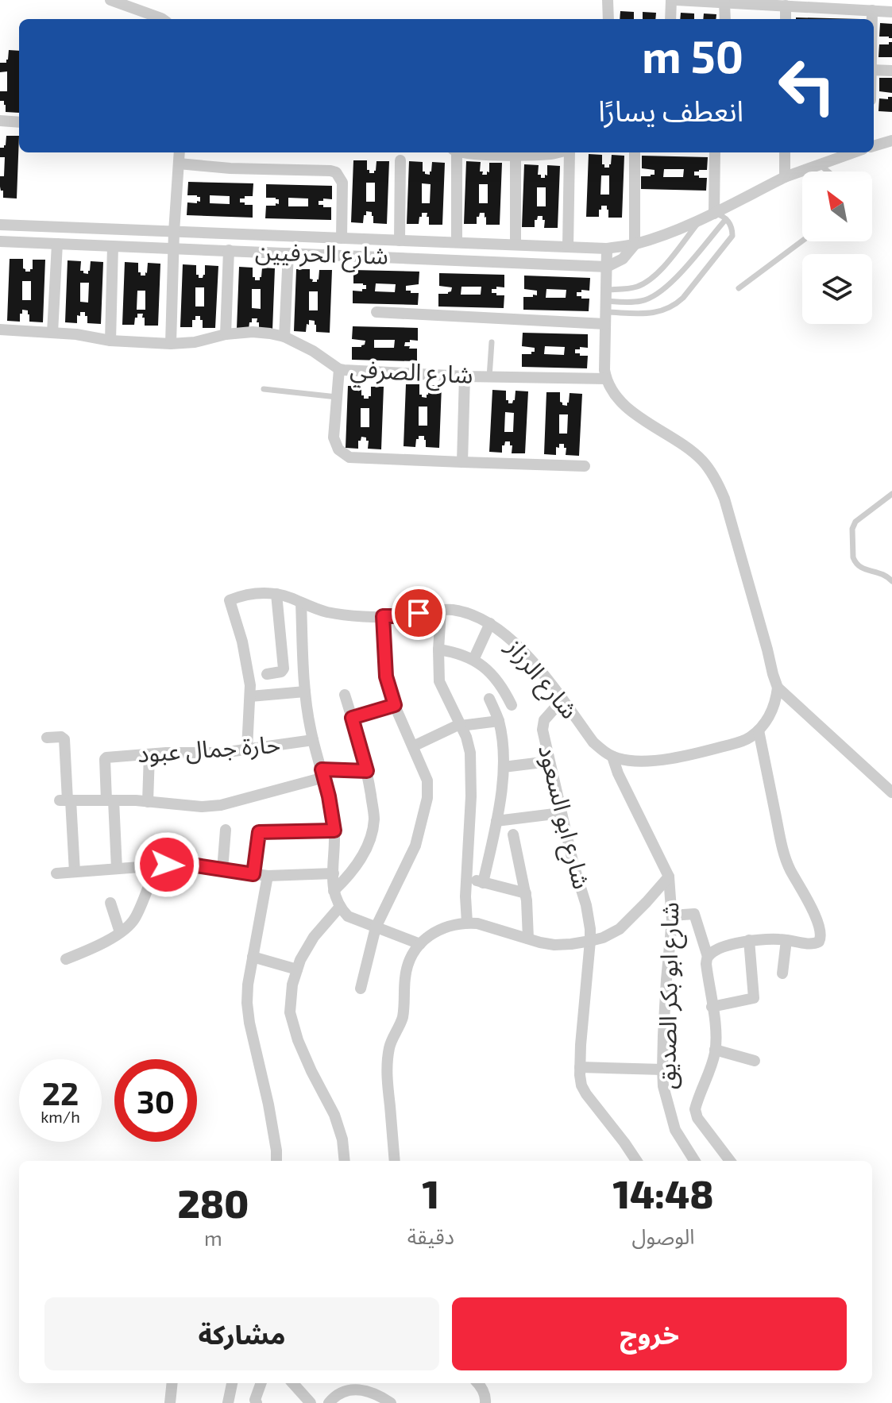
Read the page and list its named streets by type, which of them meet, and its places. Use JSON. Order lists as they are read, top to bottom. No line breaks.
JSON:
{"streets":{"street":["شارع الحرفيين","شارع الصرفي","شارع الرزاز","حارة جمال عبود","شارع ابو السعود","شارع ابو بكر الصديق"]},"crossings":[["شارع الرزاز","شارع ابو السعود"],["شارع الرزاز","شارع ابو بكر الصديق"]],"north":"top left","page":{"turn":["50 m","انعطف يسارًا"],"speed":"22 km/h","limit":"30","eta":["14:48","الوصول","1","دقيقة","280","m"],"buttons":["خروج","مشاركة"]}}
